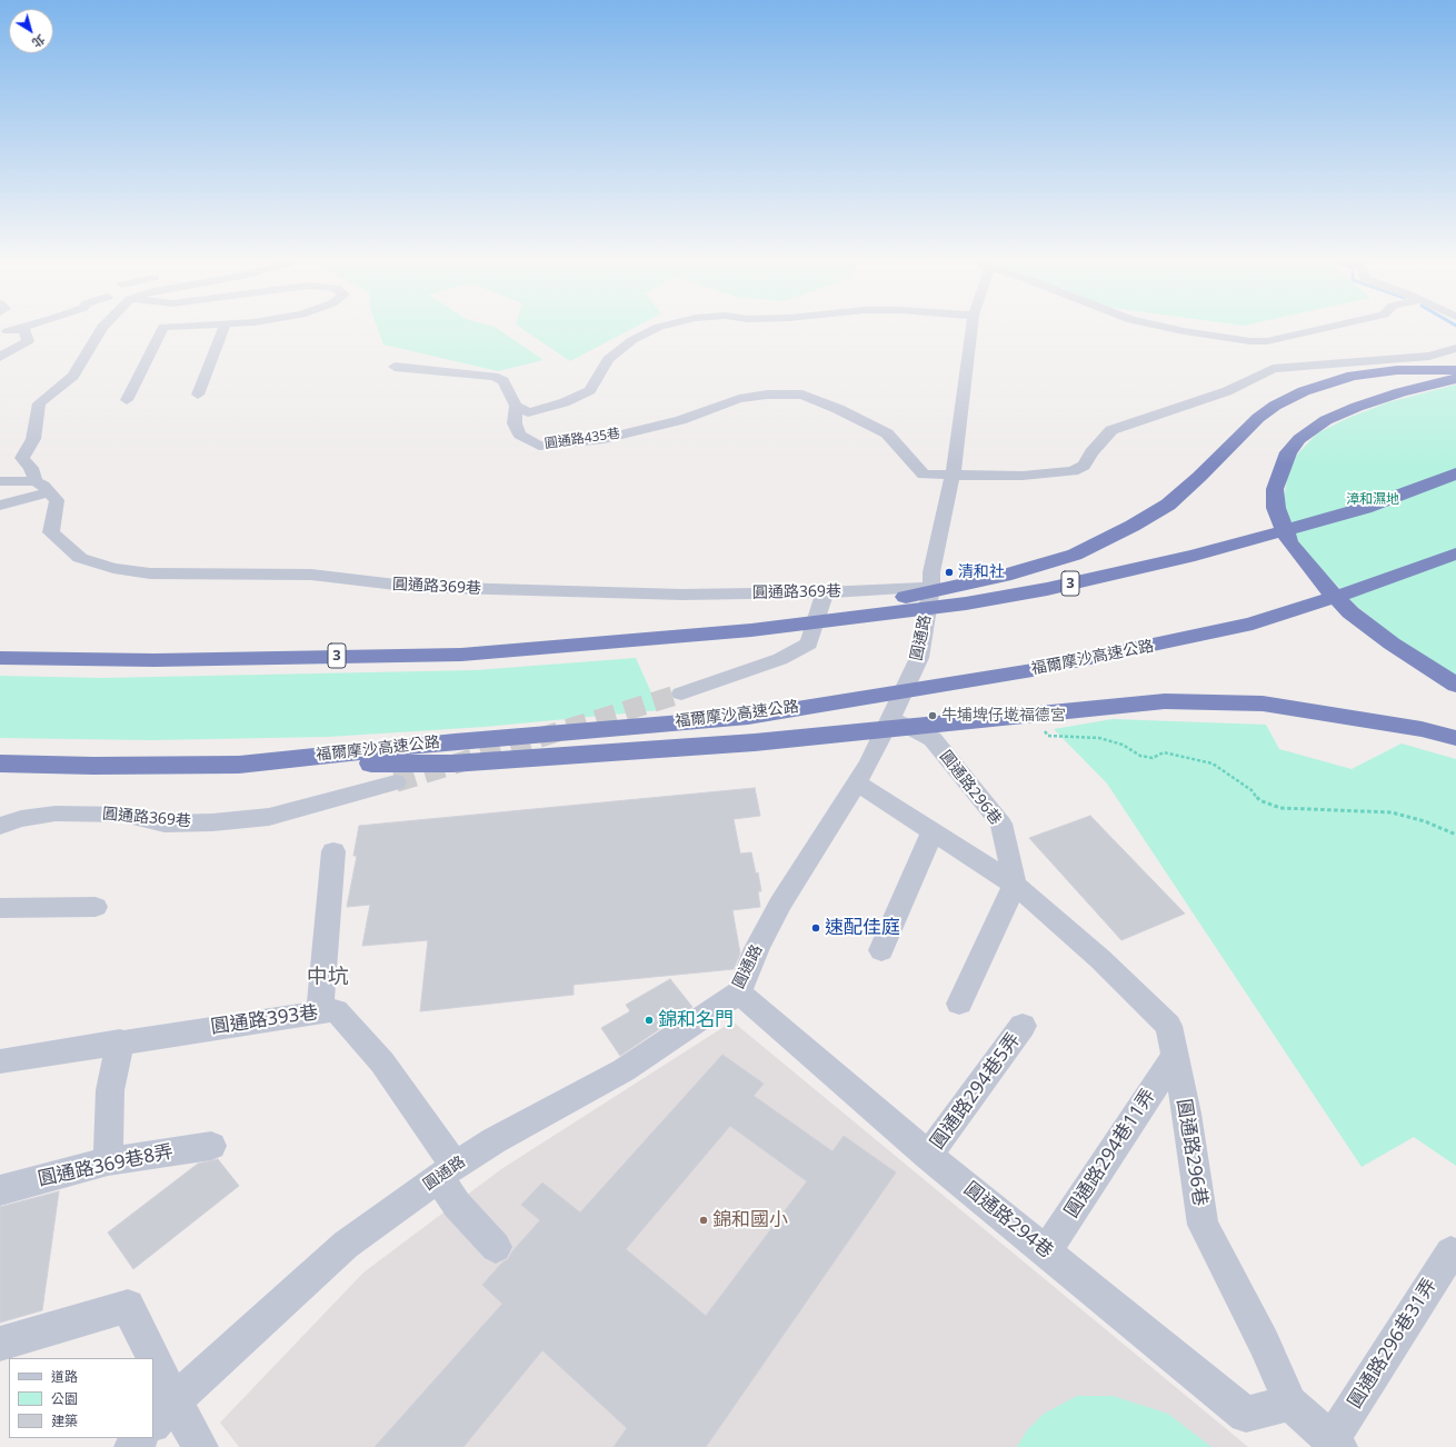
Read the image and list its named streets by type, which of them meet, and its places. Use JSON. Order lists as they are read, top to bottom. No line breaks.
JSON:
{"streets":{"highway":["3","福爾摩沙高速公路"],"street":["圓通路435巷","圓通路369巷","圓通路","圓通路296巷","圓通路393巷","圓通路294巷5弄","圓通路294巷11弄","圓通路369巷8弄","圓通路294巷","圓通路296巷31弄"]},"crossings":[["圓通路435巷","圓通路"],["圓通路369巷","圓通路"],["圓通路","圓通路296巷"],["圓通路","圓通路393巷"],["圓通路","圓通路294巷"],["圓通路296巷","圓通路294巷11弄"],["圓通路296巷","圓通路294巷"],["圓通路296巷","圓通路296巷31弄"],["圓通路294巷5弄","圓通路294巷"],["圓通路294巷11弄","圓通路294巷"]],"districts":["中坑"],"parks":["漳和濕地"],"places":["清和社","牛埔埤仔墘福德宮","速配佳庭","錦和名門","錦和國小"],"legend":["道路","公園","建築"],"north":"bottom right"}
